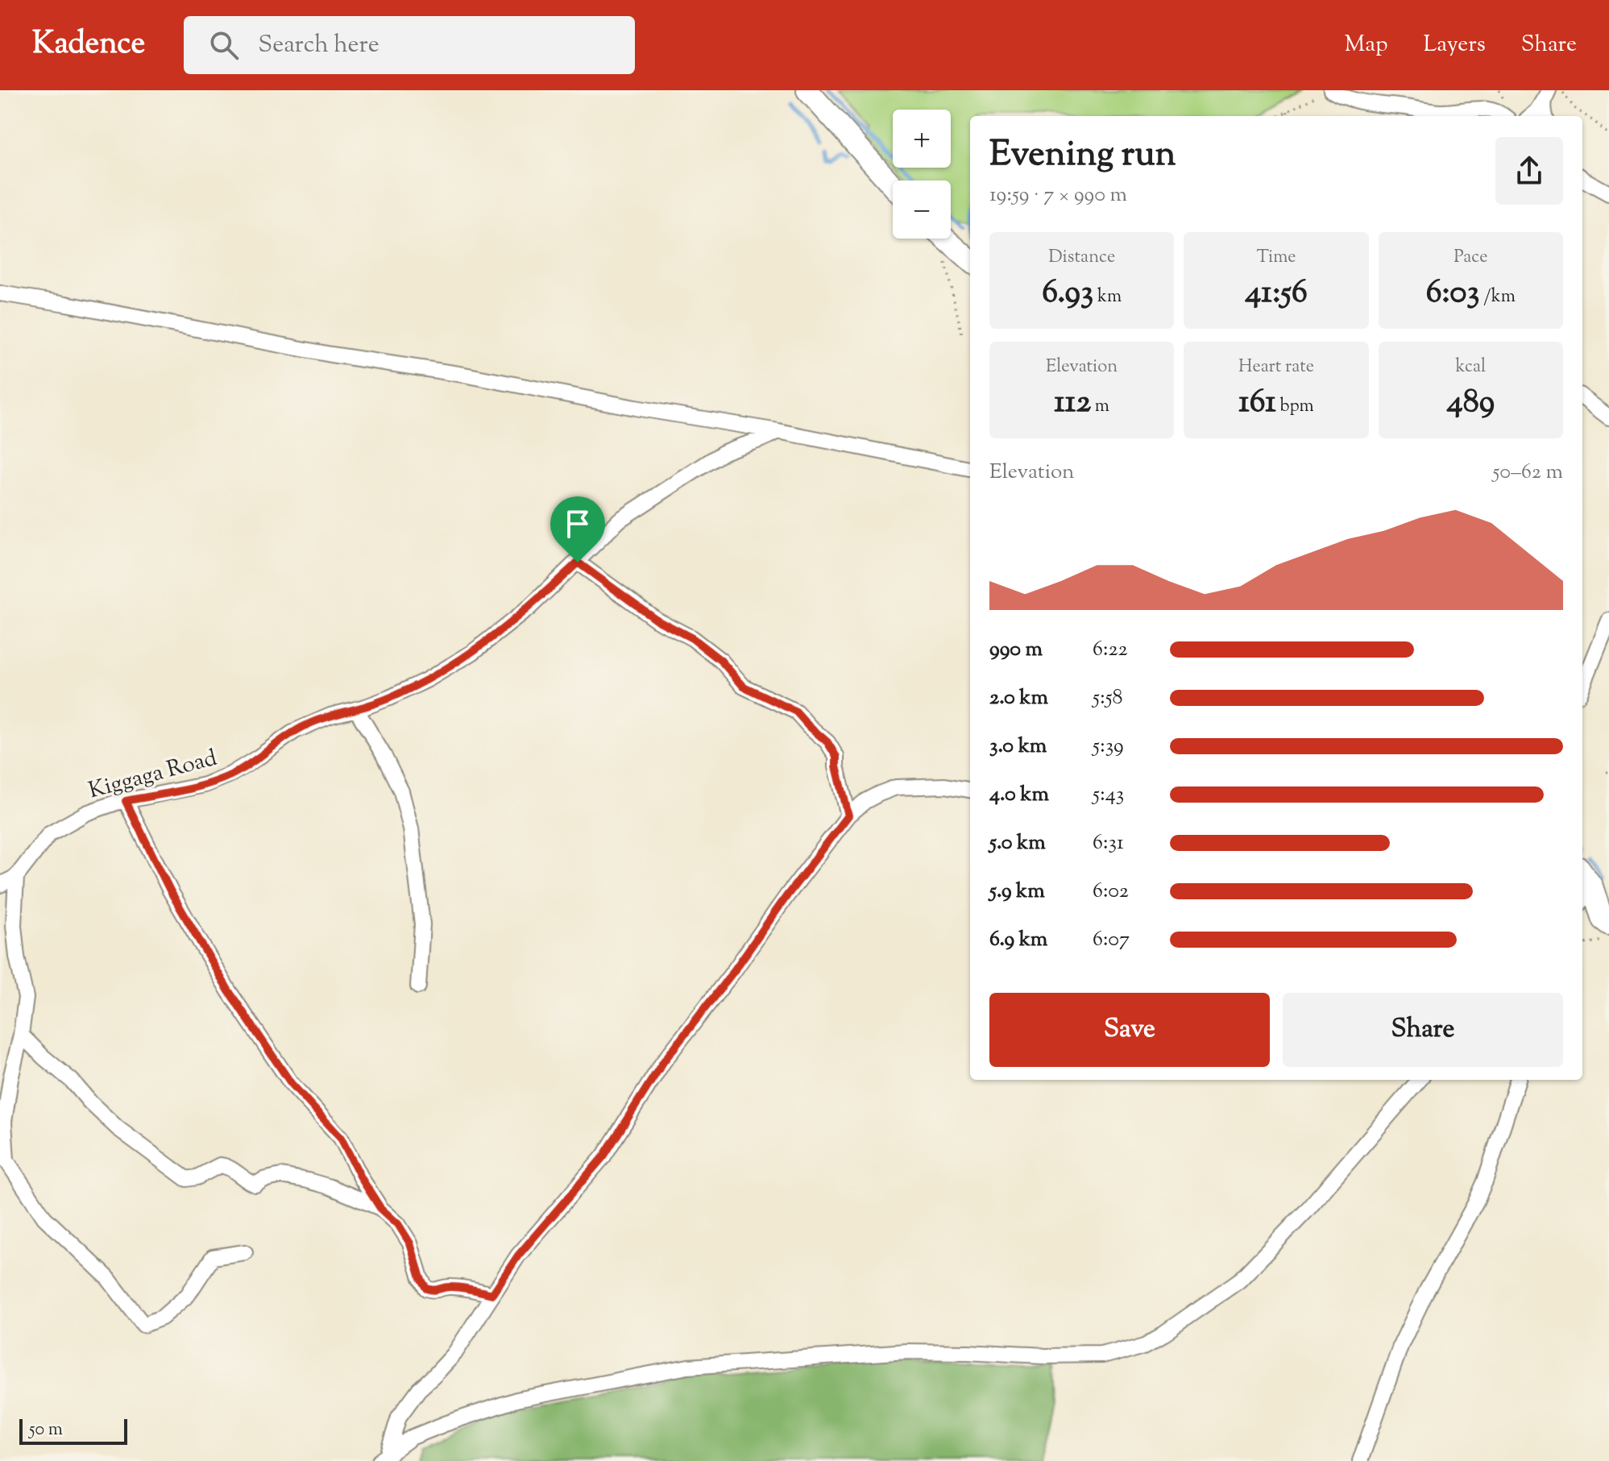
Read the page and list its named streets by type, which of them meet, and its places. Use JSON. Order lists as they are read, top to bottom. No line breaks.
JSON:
{"streets":{"street":["Kiggaga Road"]},"scale_bar":"50 m","page":{"header":"Kadence","search":"Search here","nav":["Map","Layers","Share"],"map_buttons":["+","−"],"heading":["Evening run","19:59 · 7 × 990 m"],"stats":[["Distance","6.93 km"],["Time","41:56"],["Pace","6:03 /km"],["Elevation","112 m"],["Heart rate","161 bpm"],["kcal","489"]],"chart":["Elevation","50–62 m"],"list":[{"name":"990 m","note":"6:22"},{"name":"2.0 km","note":"5:58"},{"name":"3.0 km","note":"5:39"},{"name":"4.0 km","note":"5:43"},{"name":"5.0 km","note":"6:31"},{"name":"5.9 km","note":"6:02"},{"name":"6.9 km","note":"6:07"}],"buttons":["Save","Share"],"scale":"50 m"}}
